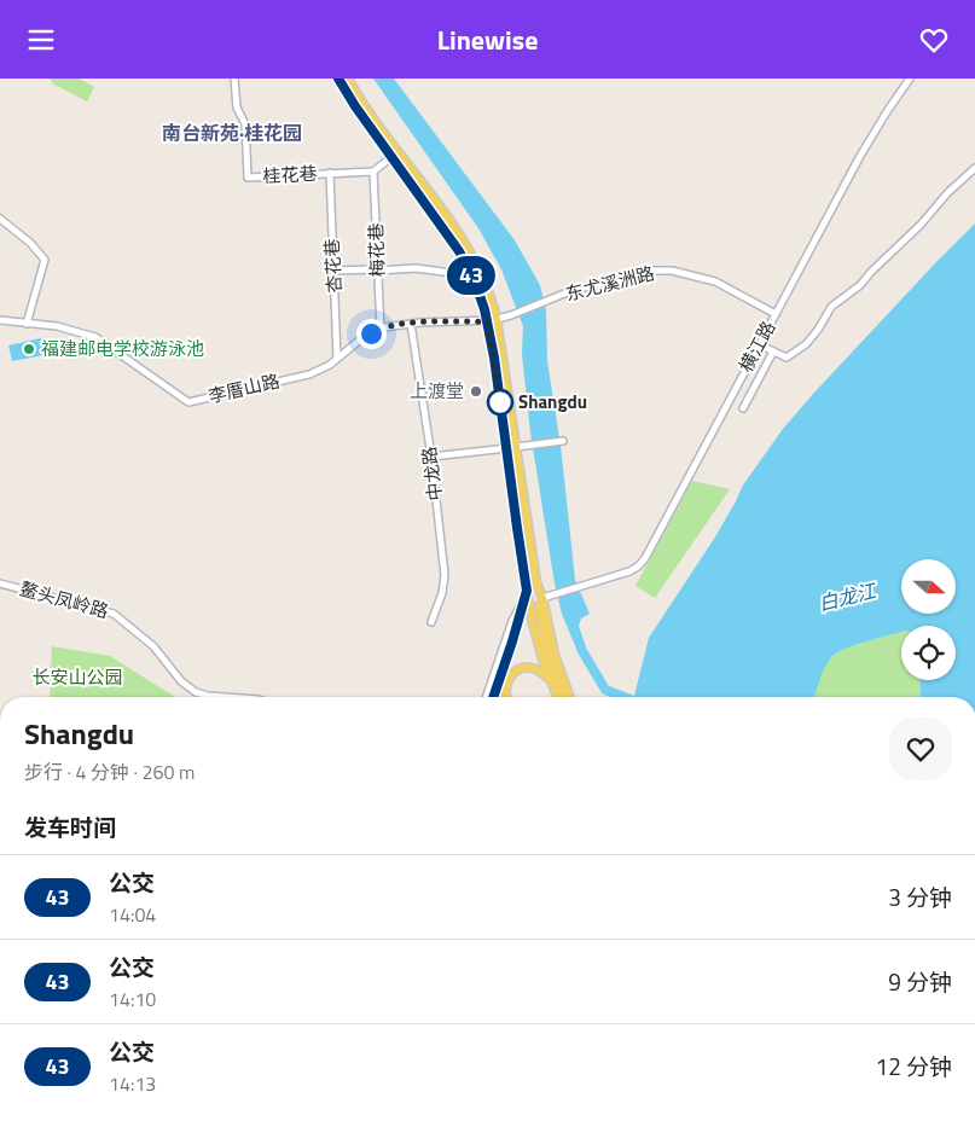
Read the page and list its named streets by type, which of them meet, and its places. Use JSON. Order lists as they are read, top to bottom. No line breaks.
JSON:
{"streets":{"street":["桂花巷","梅花巷","杏花巷","东尤溪洲路","横江路","李厝山路","中龙路","鳌头凤岭路"]},"crossings":[["桂花巷","梅花巷"],["桂花巷","杏花巷"],["梅花巷","李厝山路"],["杏花巷","李厝山路"],["东尤溪洲路","横江路"],["东尤溪洲路","李厝山路"],["李厝山路","中龙路"]],"districts":["南台新苑·桂花园"],"water":["白龙江"],"parks":["长安山公园"],"places":["福建邮电学校游泳池","上渡堂","Shangdu"],"lines":["bus line 43"],"north":"right","page":{"header":"Linewise","on_map":"43","heading":[["Shangdu","步行 · 4 分钟 · 260 m"],"发车时间"],"list":[{"mark":"43","name":"公交","note":"14:04","value":"3 分钟"},{"mark":"43","name":"公交","note":"14:10","value":"9 分钟"},{"mark":"43","name":"公交","note":"14:13","value":"12 分钟"}]}}
